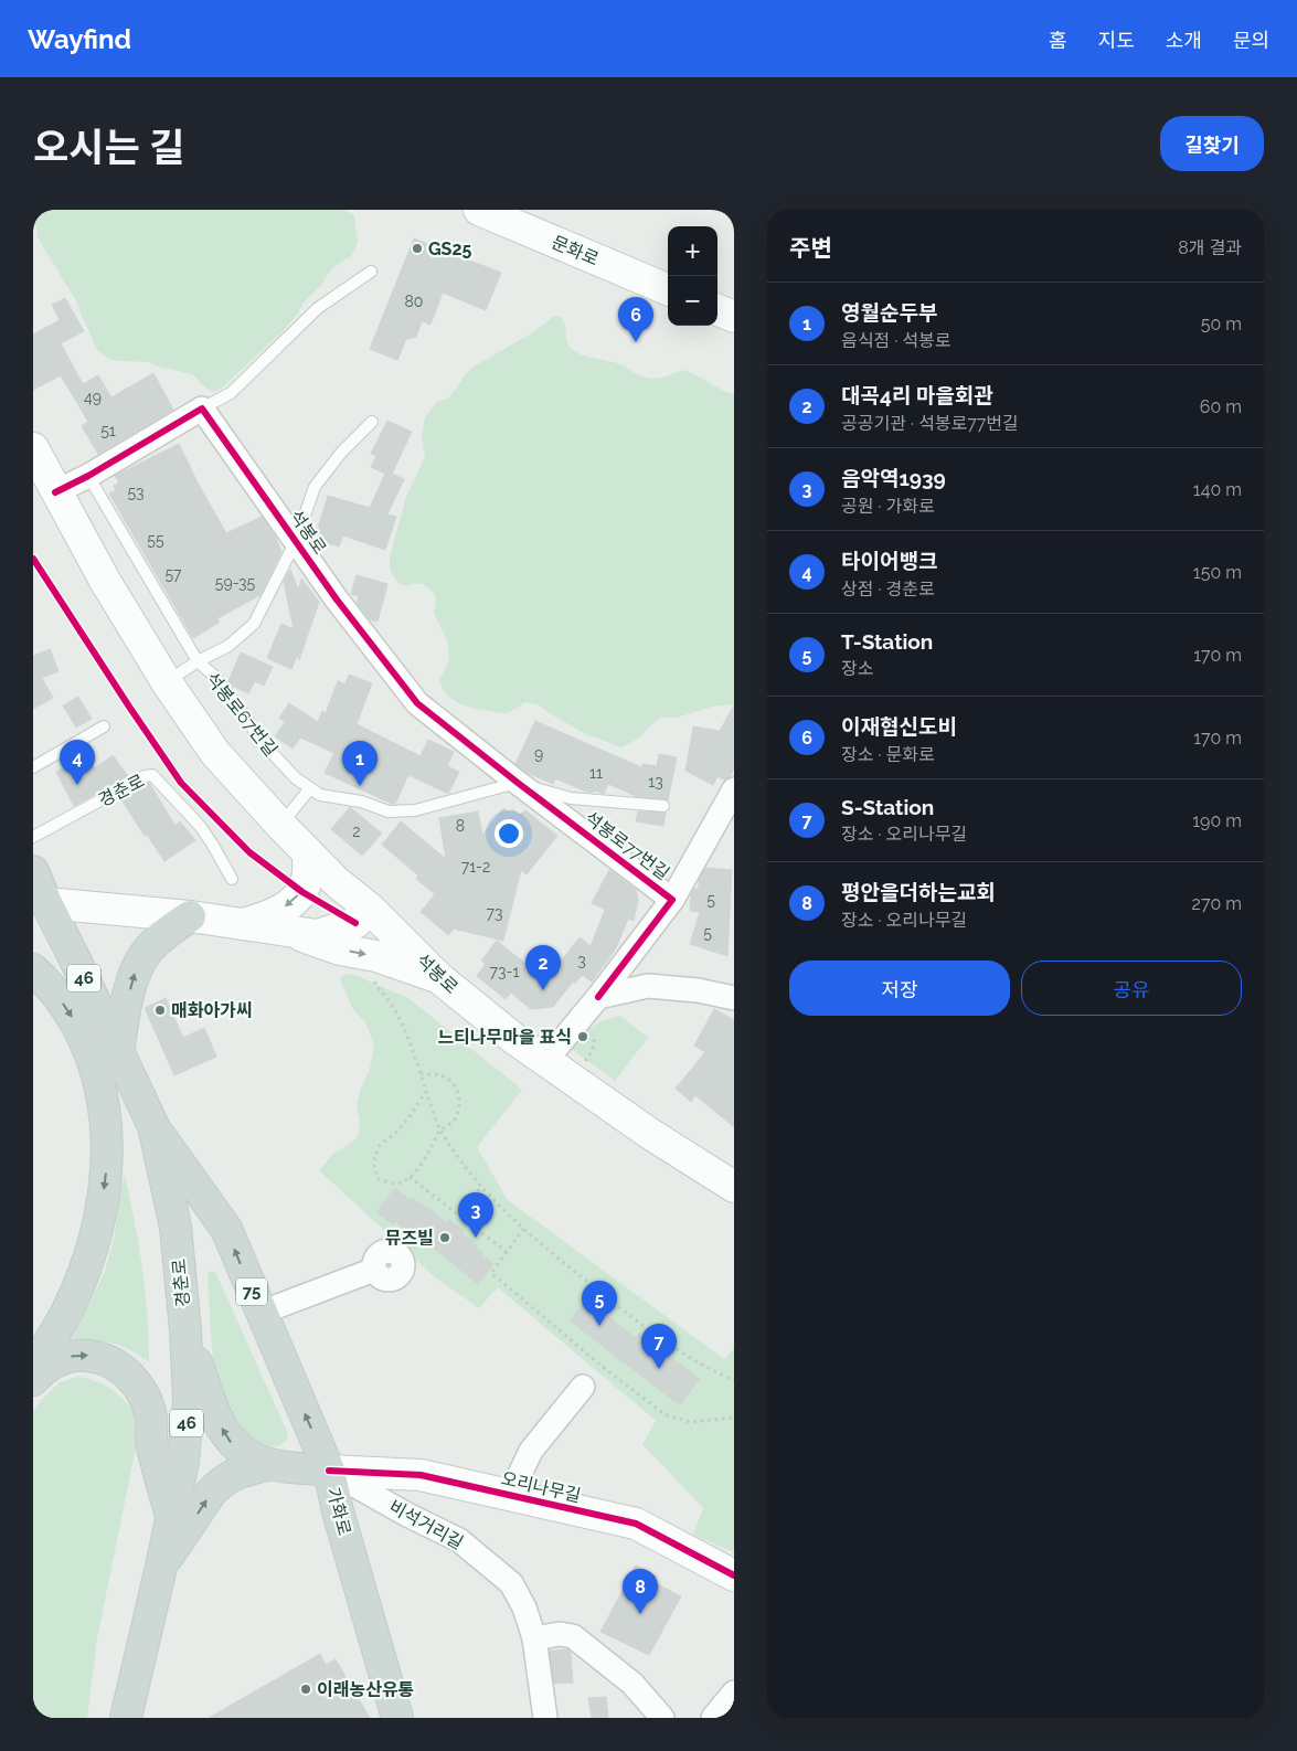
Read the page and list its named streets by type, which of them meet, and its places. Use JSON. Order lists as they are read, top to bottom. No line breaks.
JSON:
{"streets":{"main road":["문화로","석봉로","경춘로","46","75","오리나무길","가화로"],"street":["석봉로77번길","비석거리길"],"lane":["석봉로67번길"]},"crossings":[["석봉로","석봉로67번길"],["석봉로","석봉로77번길"],["석봉로67번길","석봉로77번길"],["경춘로","가화로"],["오리나무길","가화로"],["오리나무길","비석거리길"],["가화로","비석거리길"]],"places":["GS25","매화아가씨","느티나무마을 표식","뮤즈빌","이래농산유통"],"house_numbers":["80","49","51","53","55","57","59-35","9","11","13","8","2","71-2","5","73","5","3","73-1"],"page":{"header":"Wayfind","nav":["홈","지도","소개","문의"],"title":"오시는 길","buttons":["길찾기",["저장","공유"]],"heading":["주변","8개 결과"],"map_buttons":["+","−"],"list":[{"mark":"1","name":"영월순두부","note":"음식점 · 석봉로","value":"50 m"},{"mark":"2","name":"대곡4리 마을회관","note":"공공기관 · 석봉로77번길","value":"60 m"},{"mark":"3","name":"음악역1939","note":"공원 · 가화로","value":"140 m"},{"mark":"4","name":"타이어뱅크","note":"상점 · 경춘로","value":"150 m"},{"mark":"5","name":"T-Station","note":"장소","value":"170 m"},{"mark":"6","name":"이재협신도비","note":"장소 · 문화로","value":"170 m"},{"mark":"7","name":"S-Station","note":"장소 · 오리나무길","value":"190 m"},{"mark":"8","name":"평안을더하는교회","note":"장소 · 오리나무길","value":"270 m"}],"pins":["6","4","1","2","3","5","7","8"]}}
